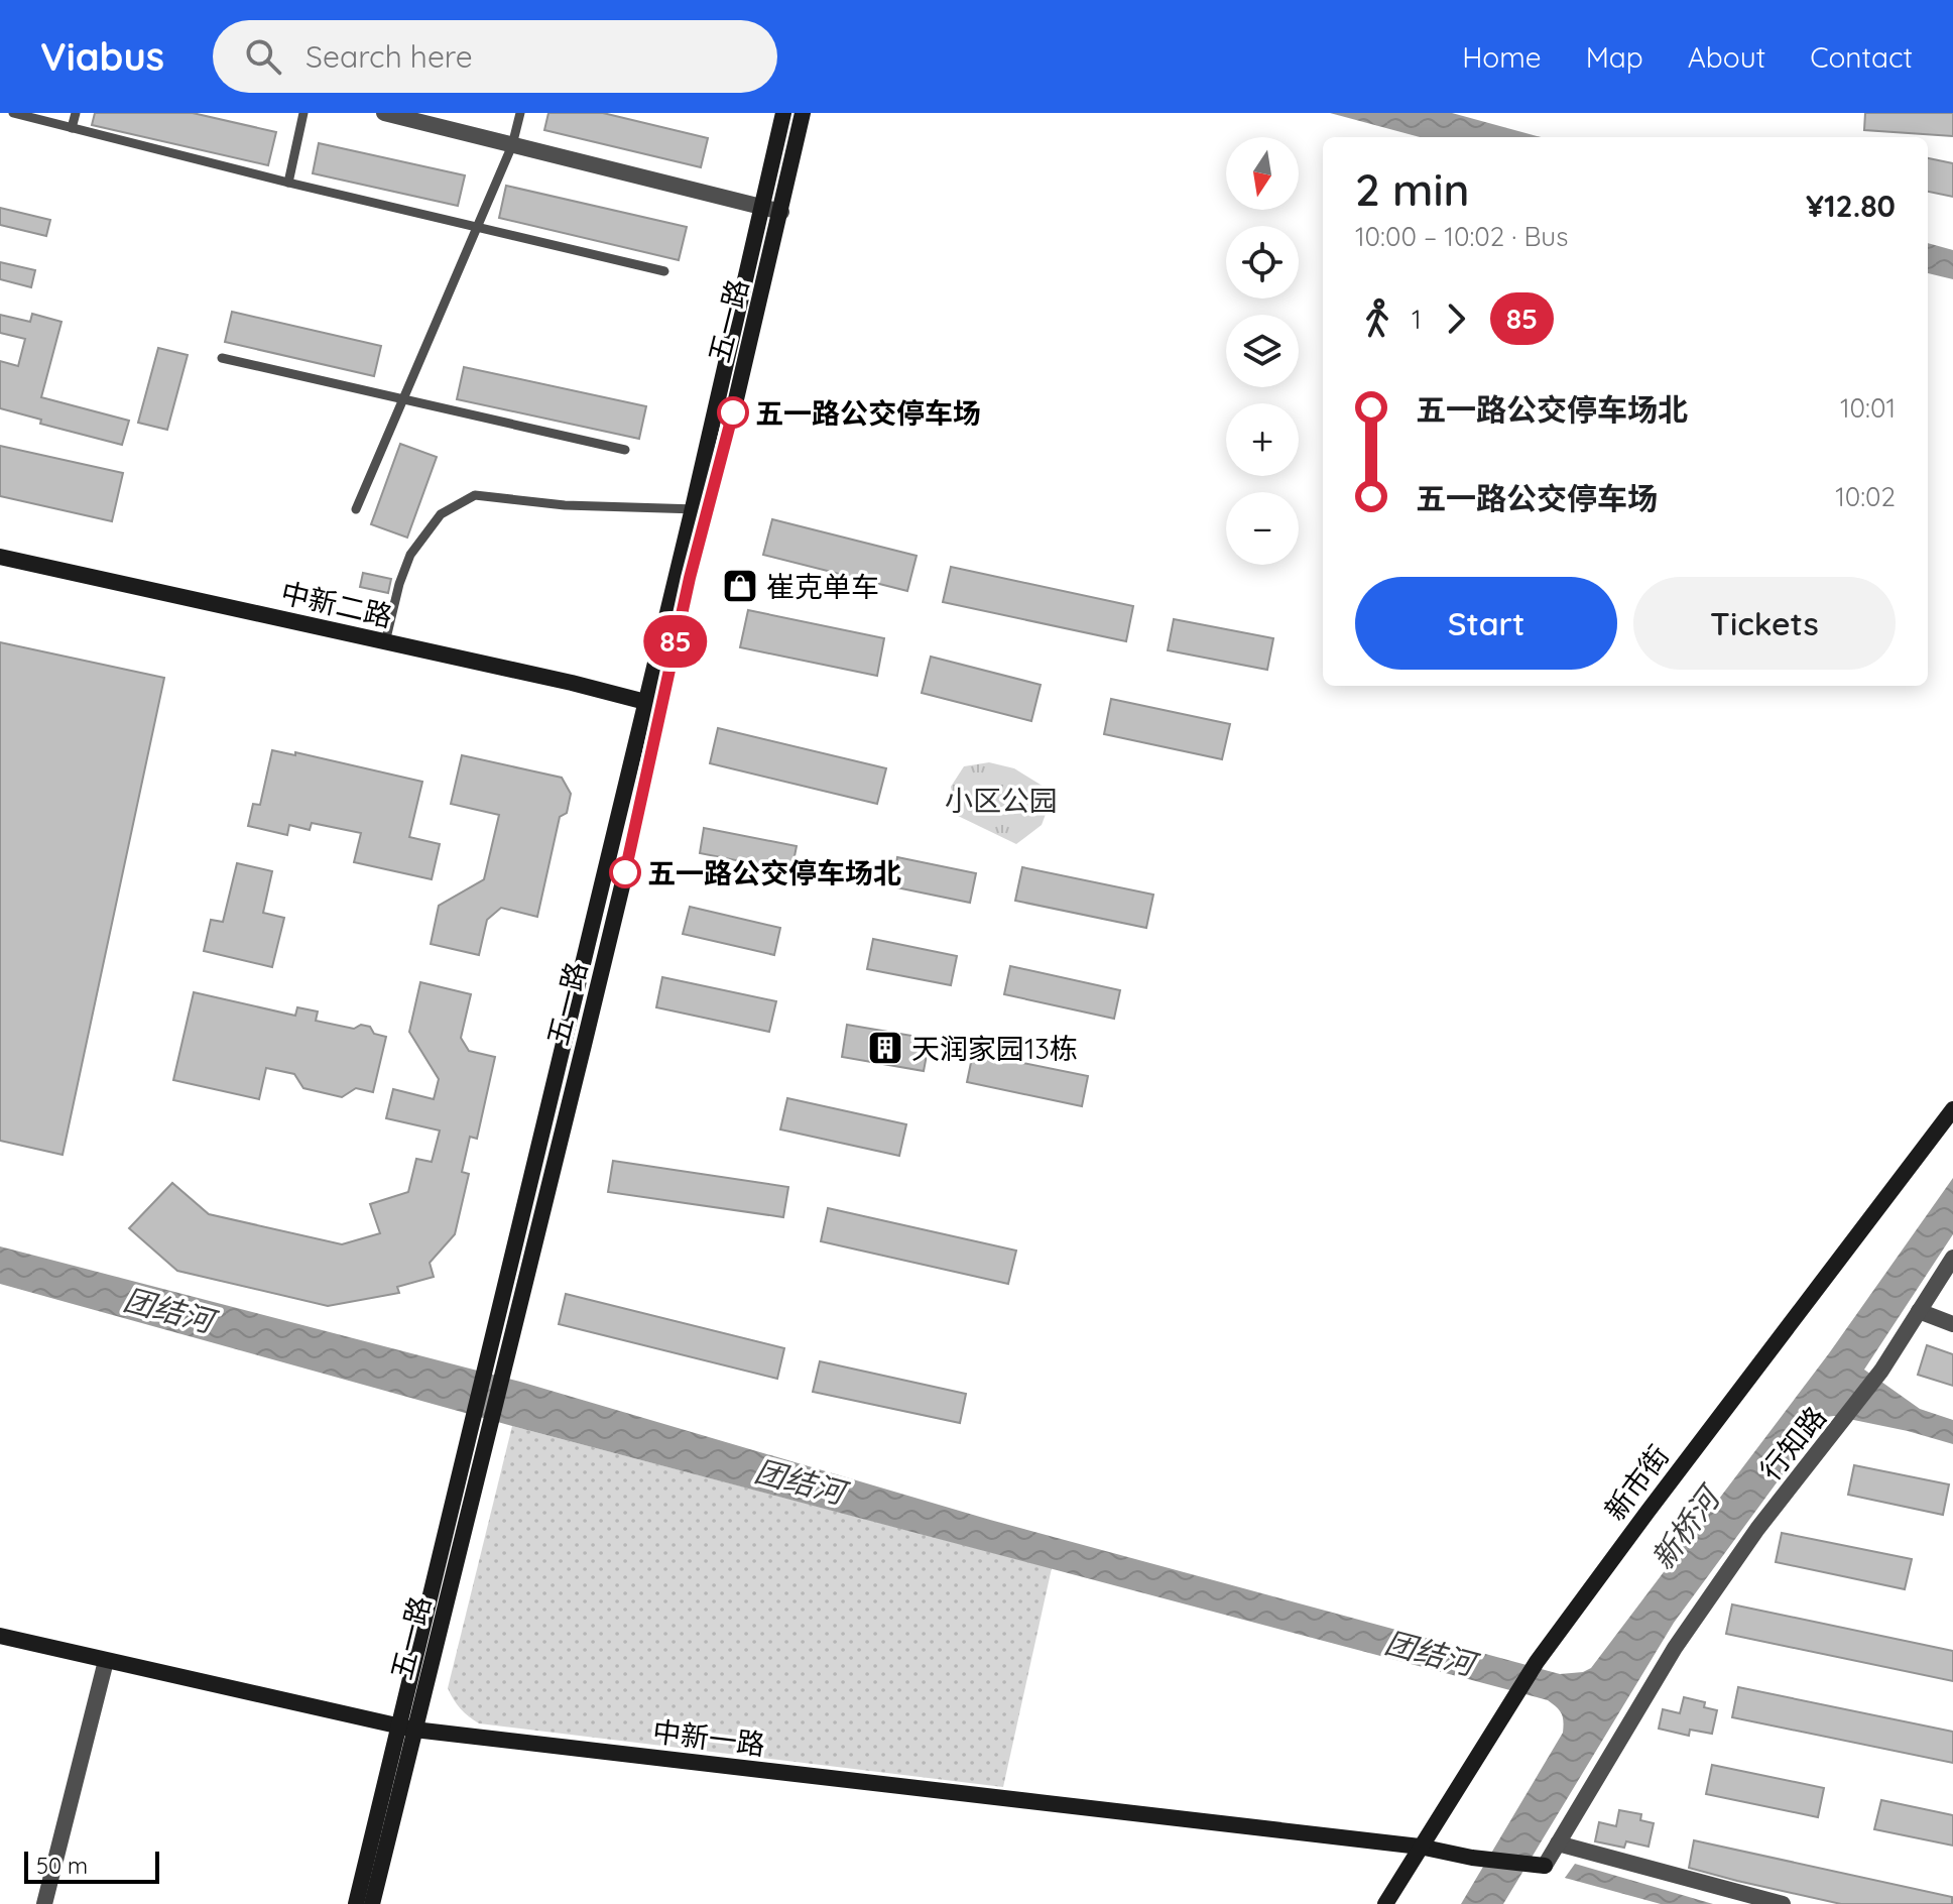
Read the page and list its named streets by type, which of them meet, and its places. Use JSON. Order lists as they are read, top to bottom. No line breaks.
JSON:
{"streets":{"main road":["五一路","中新二路","新市街","中新一路"],"street":["行知路"]},"crossings":[["五一路","中新二路"],["五一路","中新一路"],["行知路","中新一路"],["新市街","中新一路"]],"water":["团结河","新桥河"],"parks":["小区公园"],"places":{"other":["五一路公交停车场","五一路公交停车场北"],"shop":["崔克单车"],"building":["天润家园13栋"]},"lines":["bus line 85"],"scale_bar":"50 m","north":"bottom","page":{"header":"Viabus","search":"Search here","nav":["Home","Map","About","Contact"],"on_map":"85","map_buttons":["+","−"],"heading":["2 min","10:00 – 10:02 · Bus","¥12.80"],"legs":["1","85"],"list":[{"name":"五一路公交停车场北","value":"10:01"},{"name":"五一路公交停车场","value":"10:02"}],"buttons":["Start","Tickets"],"scale":"50 m"}}
